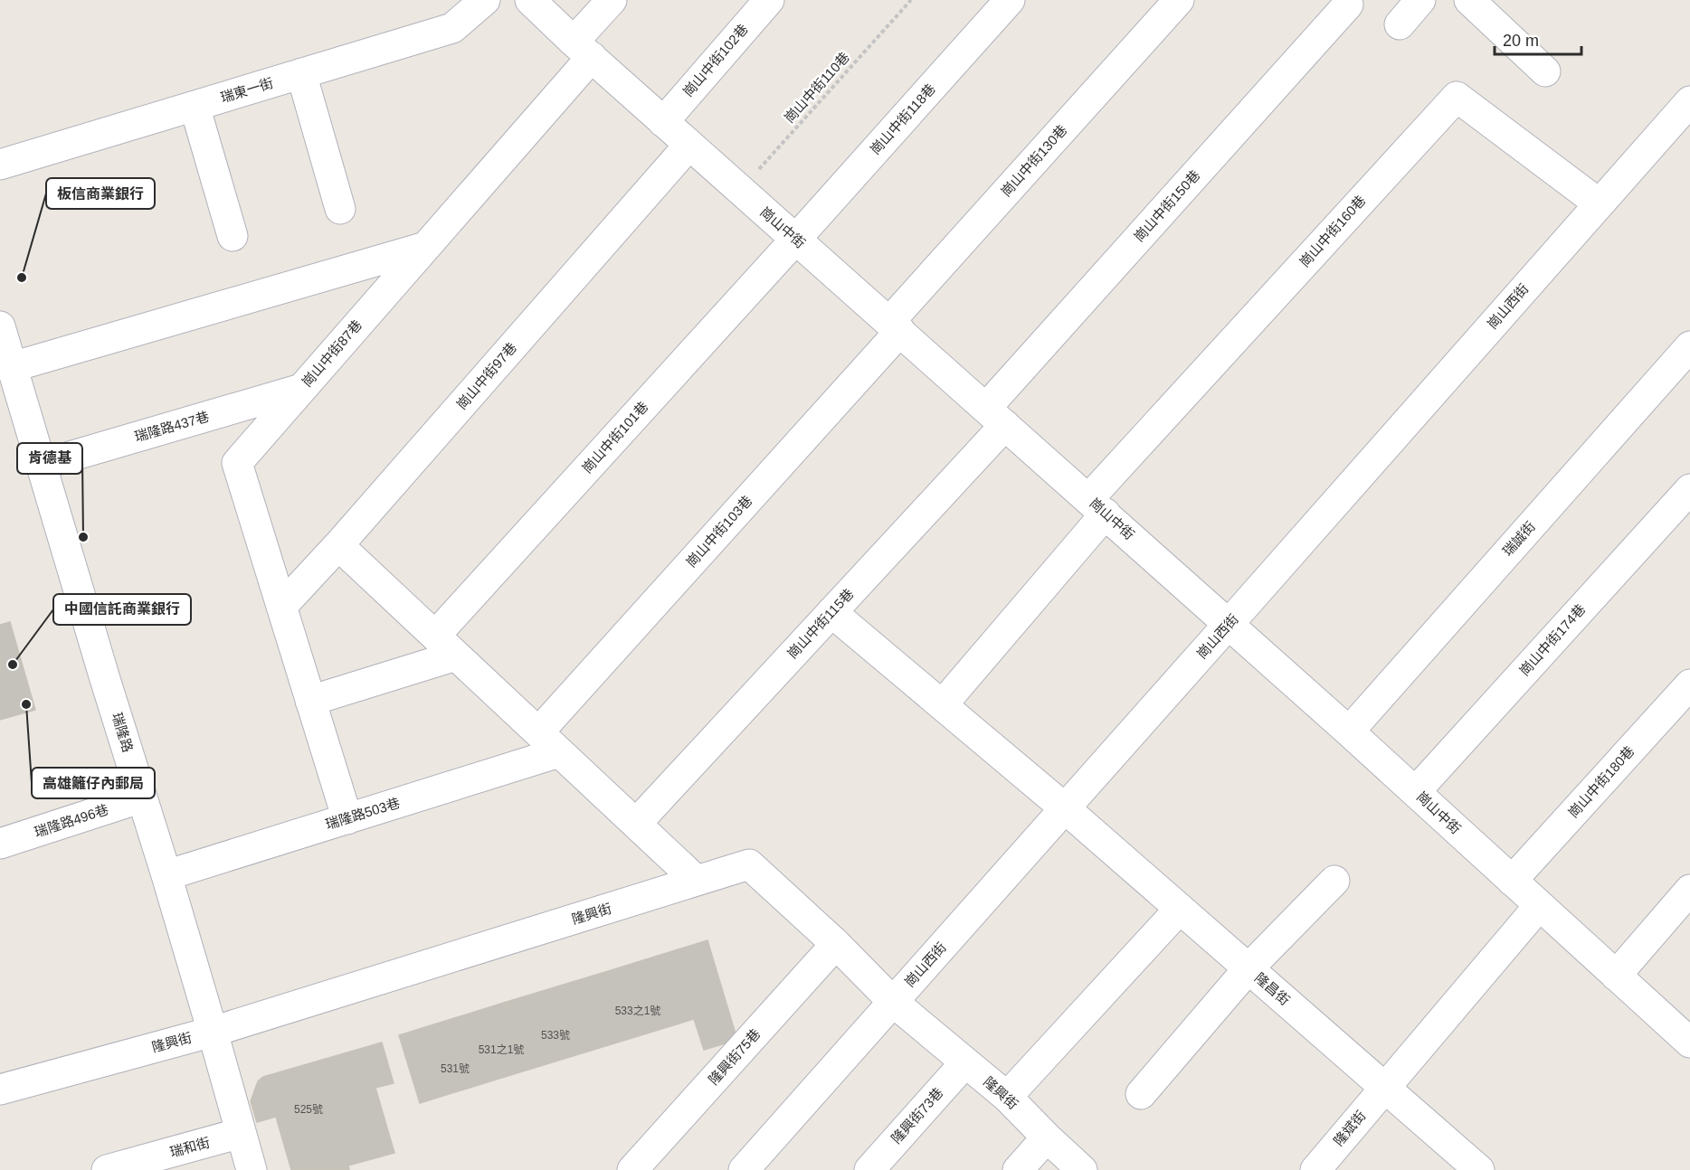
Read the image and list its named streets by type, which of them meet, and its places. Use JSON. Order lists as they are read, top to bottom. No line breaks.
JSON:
{"streets":{"street":["崗山中街102巷","瑞東一街","崗山中街118巷","崗山中街130巷","崗山中街150巷","崗山中街","崗山中街160巷","崗山西街","崗山中街87巷","崗山中街97巷","瑞隆路437巷","崗山中街101巷","崗山中街103巷","瑞誠街","崗山中街115巷","崗山中街174巷","瑞隆路","崗山中街180巷","瑞隆路503巷","瑞隆路496巷","隆興街","隆昌街","隆興街75巷","隆興街73巷","隆斌街","瑞和街"],"path":["崗山中街110巷"]},"crossings":[["崗山中街102巷","崗山中街"],["崗山中街110巷","崗山中街"],["崗山中街118巷","崗山中街"],["崗山中街118巷","崗山中街101巷"],["崗山中街130巷","崗山中街"],["崗山中街130巷","崗山中街103巷"],["崗山中街150巷","崗山中街"],["崗山中街150巷","崗山中街115巷"],["崗山中街","崗山中街160巷"],["崗山中街","崗山西街"],["崗山中街","崗山中街87巷"],["崗山中街","崗山中街97巷"],["崗山中街","崗山中街101巷"],["崗山中街","崗山中街103巷"],["崗山中街","瑞誠街"],["崗山中街","崗山中街115巷"],["崗山中街","崗山中街174巷"],["崗山中街","崗山中街180巷"],["崗山中街","隆斌街"],["崗山中街160巷","崗山西街"],["崗山西街","隆興街"],["崗山西街","隆昌街"],["崗山中街87巷","崗山中街97巷"],["崗山中街87巷","瑞隆路437巷"],["崗山中街87巷","瑞隆路503巷"],["瑞隆路437巷","瑞隆路"],["崗山中街103巷","瑞隆路503巷"],["崗山中街115巷","隆昌街"],["瑞隆路","瑞隆路503巷"],["瑞隆路","瑞隆路496巷"],["瑞隆路","隆興街"],["瑞隆路","瑞和街"],["隆興街","隆興街75巷"],["隆興街","隆興街73巷"],["隆昌街","隆斌街"]],"places":["板信商業銀行","肯德基","中國信託商業銀行","高雄籬仔內郵局"],"house_numbers":["533之1號","533號","531之1號","531號","525號"],"scale_bar":"20 m"}
